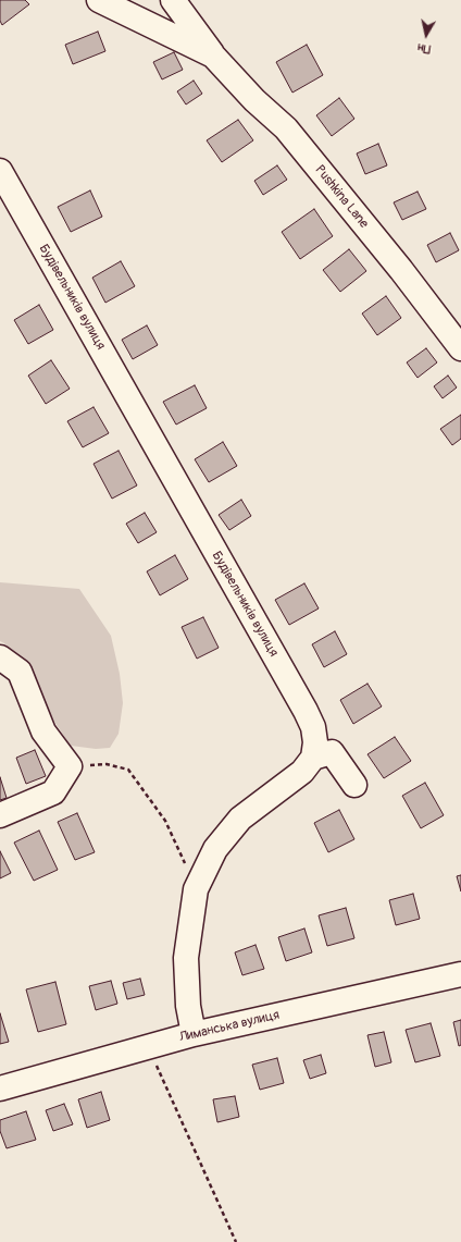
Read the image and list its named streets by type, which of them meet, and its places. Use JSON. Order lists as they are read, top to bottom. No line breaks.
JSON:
{"streets":{"street":["Pushkina Lane","Будівельників вулиця","Лиманська вулиця"]},"north":"bottom"}
